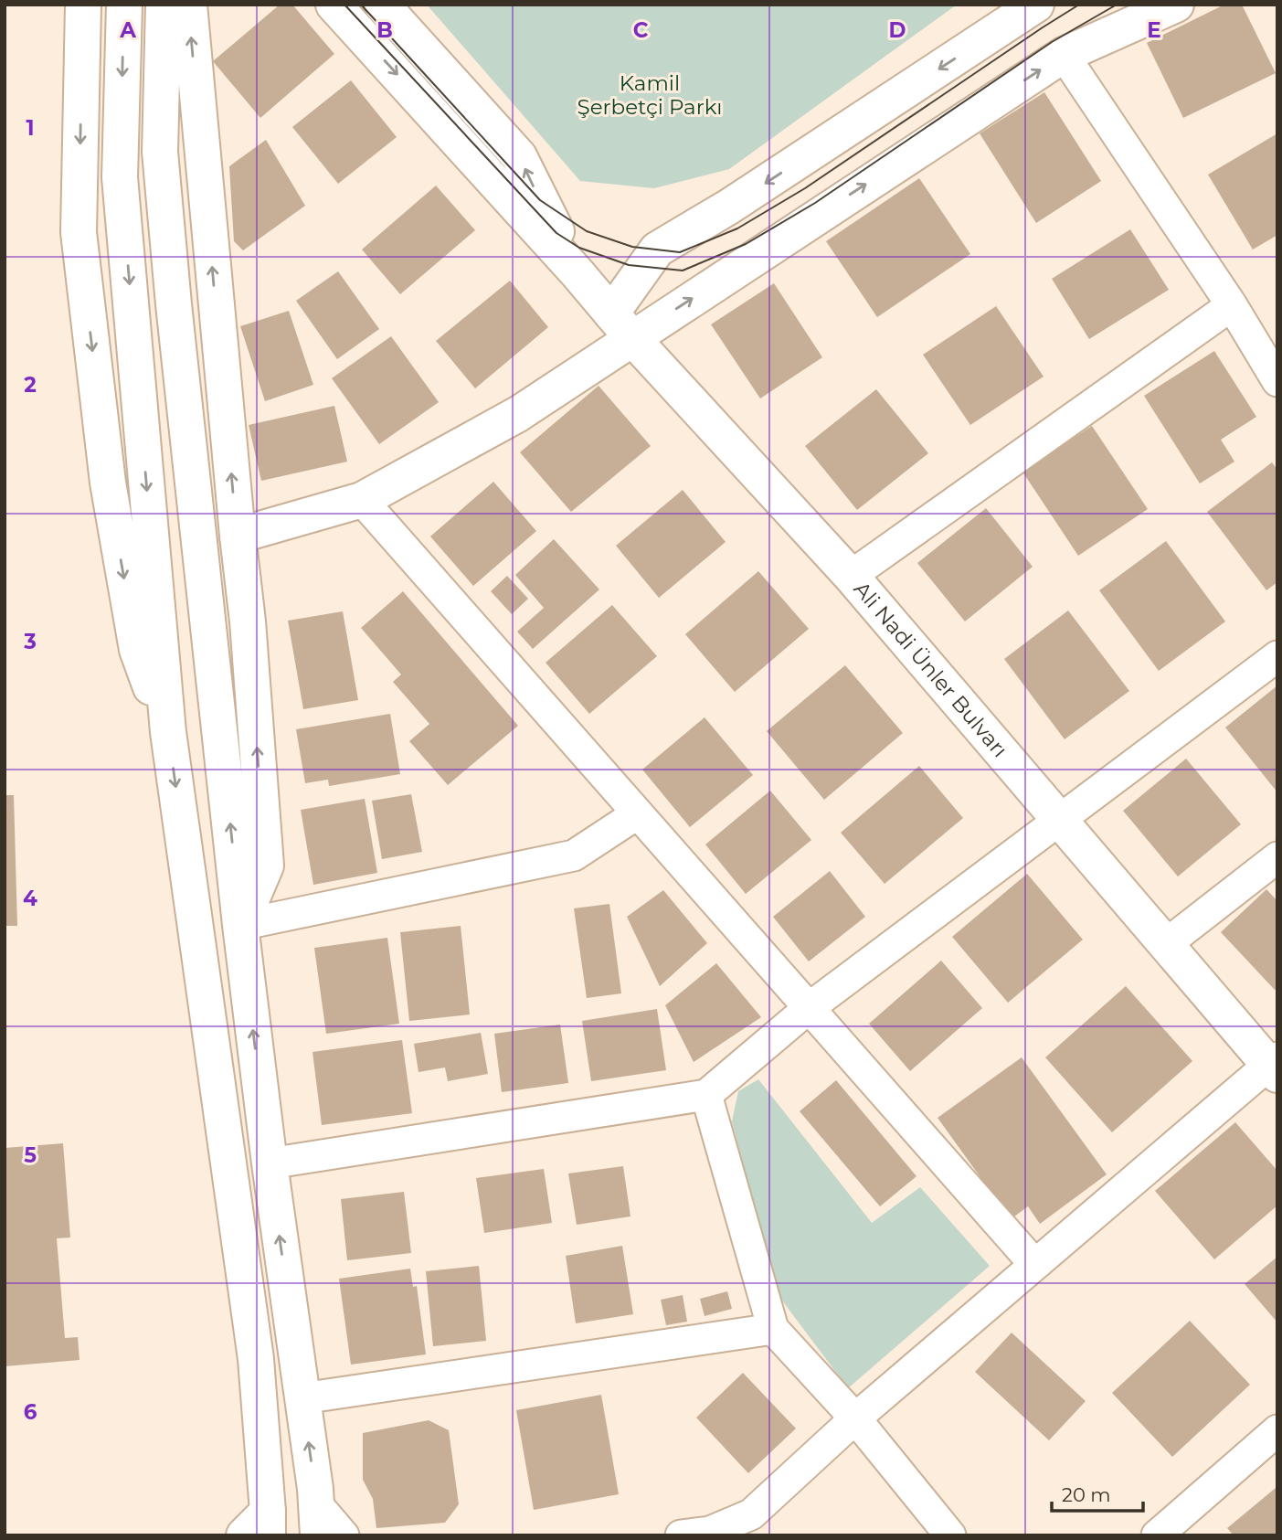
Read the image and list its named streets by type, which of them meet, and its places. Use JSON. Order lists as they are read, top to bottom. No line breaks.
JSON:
{"streets":{"main road":["Ali Nadi Ünler Bulvarı"]},"parks":["Kamil Şerbetçi Parkı"],"scale_bar":"20 m","grid":{"columns":["A","B","C","D","E"],"rows":["1","2","3","4","5","6"]}}
